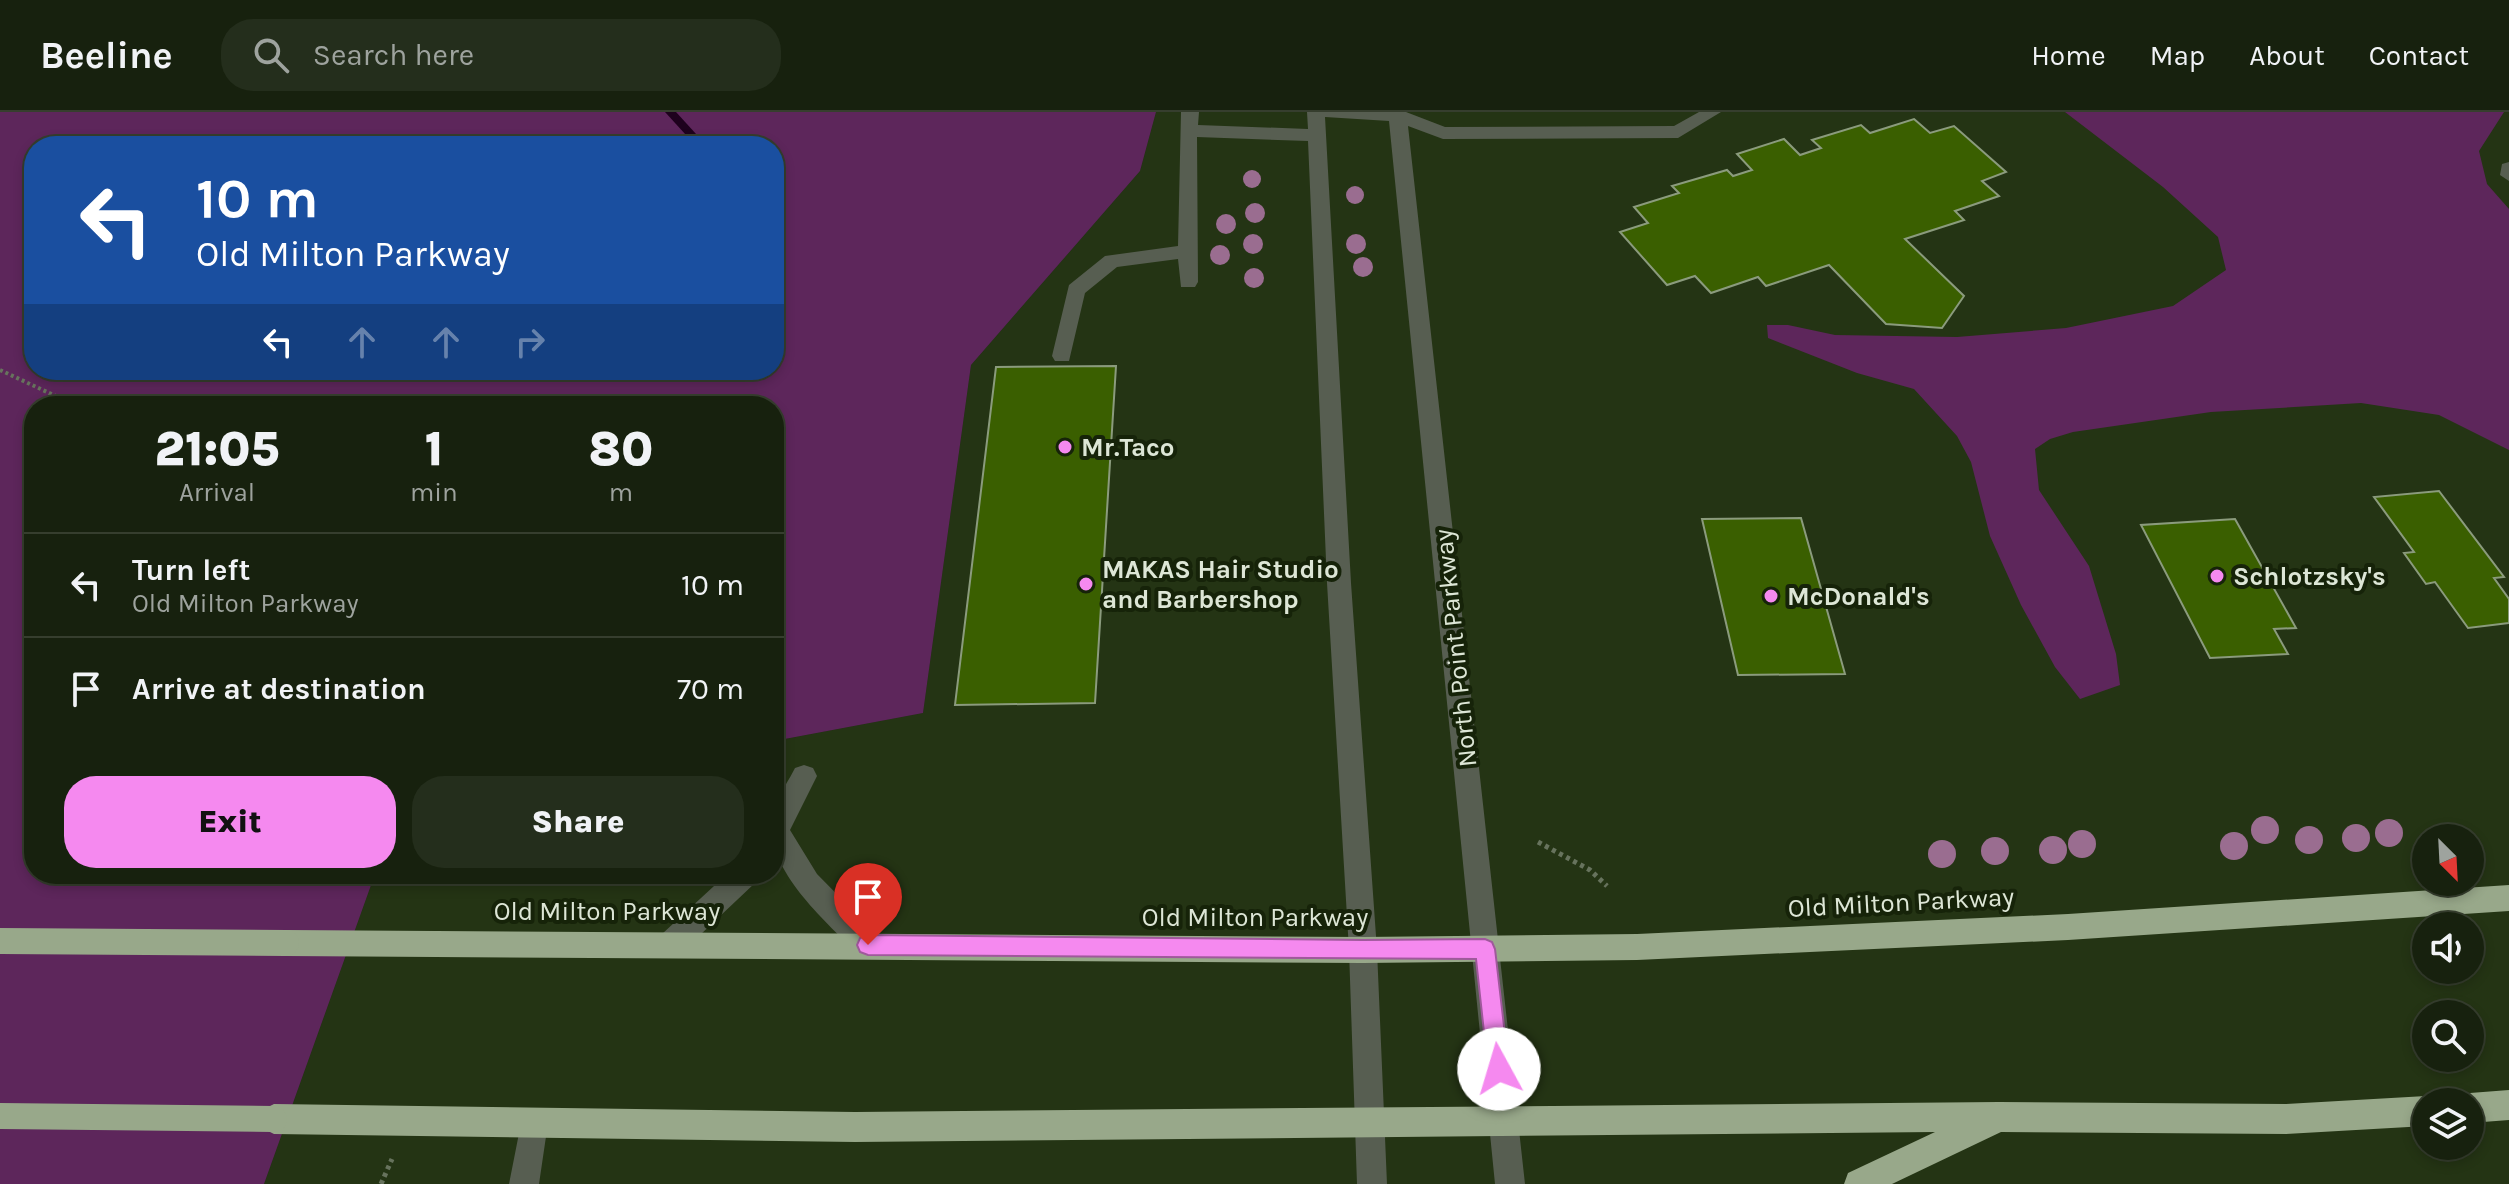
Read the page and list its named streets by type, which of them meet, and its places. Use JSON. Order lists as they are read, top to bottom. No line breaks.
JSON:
{"streets":{"highway":["Old Milton Parkway"],"street":["North Point Parkway"]},"crossings":[["North Point Parkway","Old Milton Parkway"]],"places":["Mr.Taco","Schlotzsky's","MAKAS Hair Studio and Barbershop","McDonald's"],"north":"bottom right","page":{"header":"Beeline","search":"Search here","nav":["Home","Map","About","Contact"],"turn":["10 m","Old Milton Parkway"],"eta":["21:05","Arrival","1","min","80","m"],"list":[{"name":"Turn left","note":"Old Milton Parkway","value":"10 m"},{"name":"Arrive at destination","value":"70 m"}],"buttons":["Exit","Share"]}}
